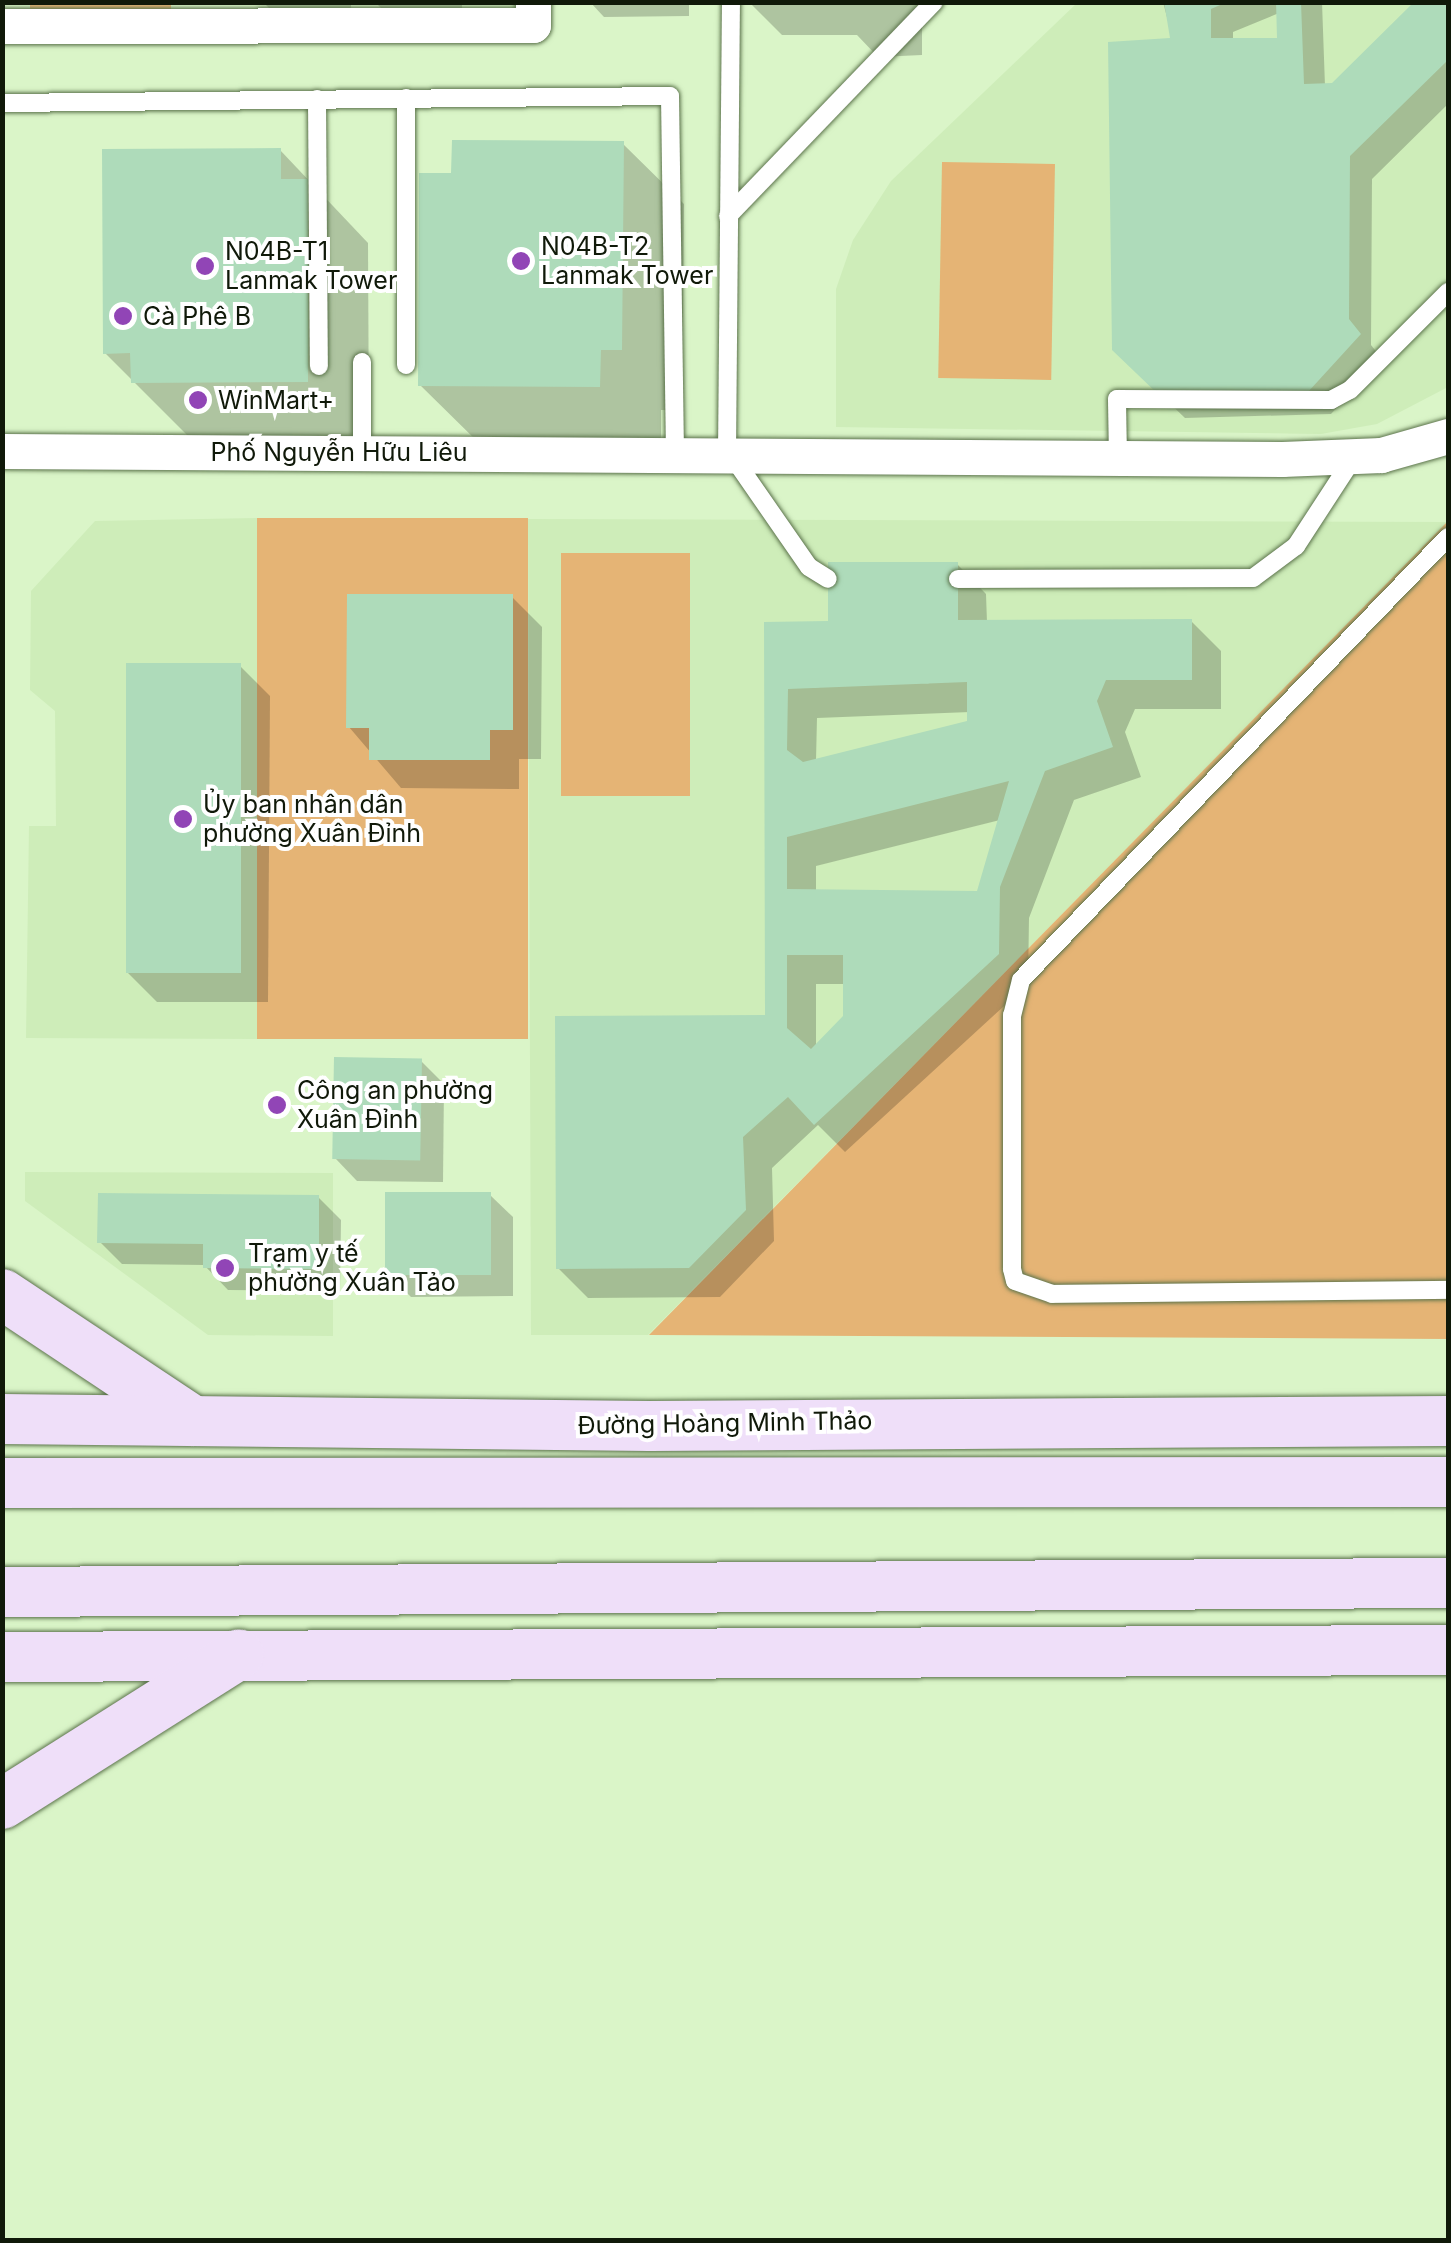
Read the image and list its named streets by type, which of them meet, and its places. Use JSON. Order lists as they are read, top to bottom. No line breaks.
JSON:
{"streets":{"main road":["Đường Hoàng Minh Thảo"],"street":["Phố Nguyễn Hữu Liêu"]},"places":["N04B-T2 Lanmak Tower","N04B-T1 Lanmak Tower","Cà Phê B","WinMart+","Ủy ban nhân dân phường Xuân Đỉnh","Công an phường Xuân Đỉnh","Trạm y tế phường Xuân Tảo"]}
